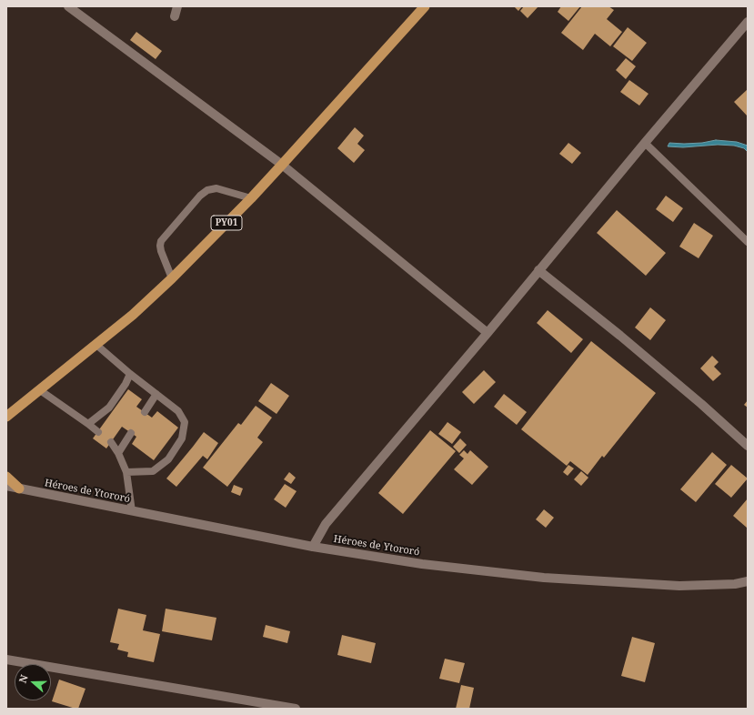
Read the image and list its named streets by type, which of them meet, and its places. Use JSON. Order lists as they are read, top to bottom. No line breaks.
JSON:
{"streets":{"highway":["PY01"],"street":["Héroes de Ytororó"]},"north":"left"}
